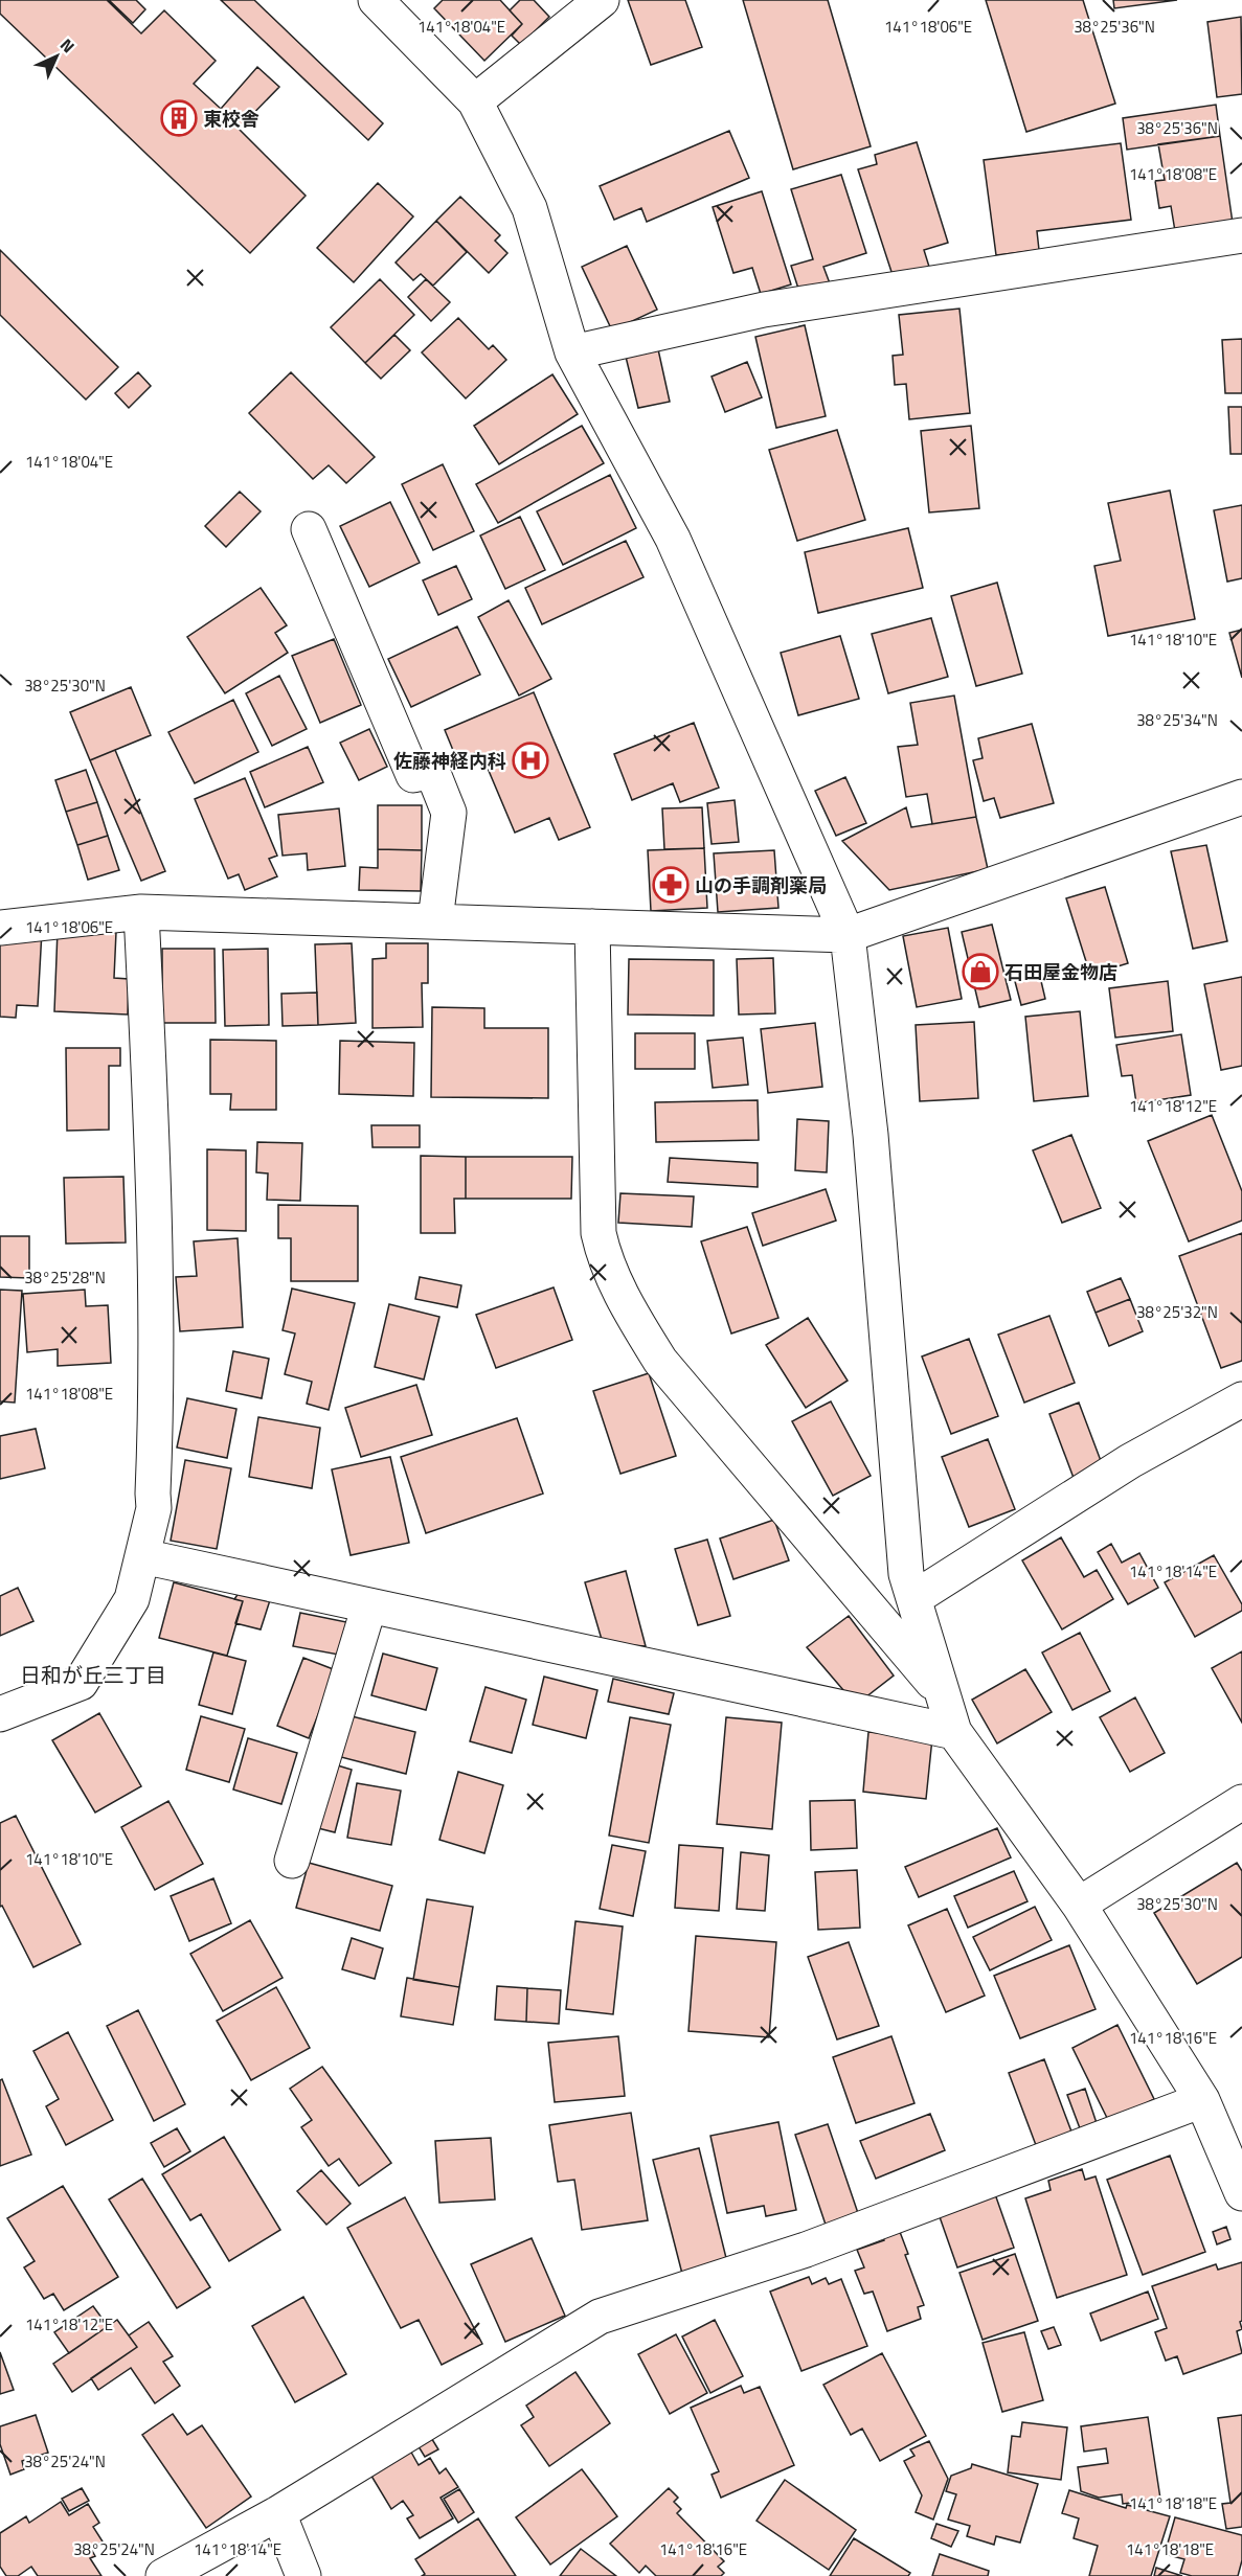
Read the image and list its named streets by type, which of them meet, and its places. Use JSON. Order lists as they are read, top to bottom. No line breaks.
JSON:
{"districts":["日和が丘三丁目"],"places":{"building":["東校舎"],"hospital":["佐藤神経内科"],"pharmacy":["山の手調剤薬局"],"shop":["石田屋金物店"]},"north":"top right","coordinates":["141°18'04\"E","141°18'06\"E","38°25'36\"N","141°18'08\"E","141°18'10\"E","38°25'30\"N","38°25'34\"N","141°18'12\"E","38°25'28\"N","38°25'32\"N","141°18'14\"E","141°18'16\"E","38°25'24\"N","141°18'18\"E"]}
